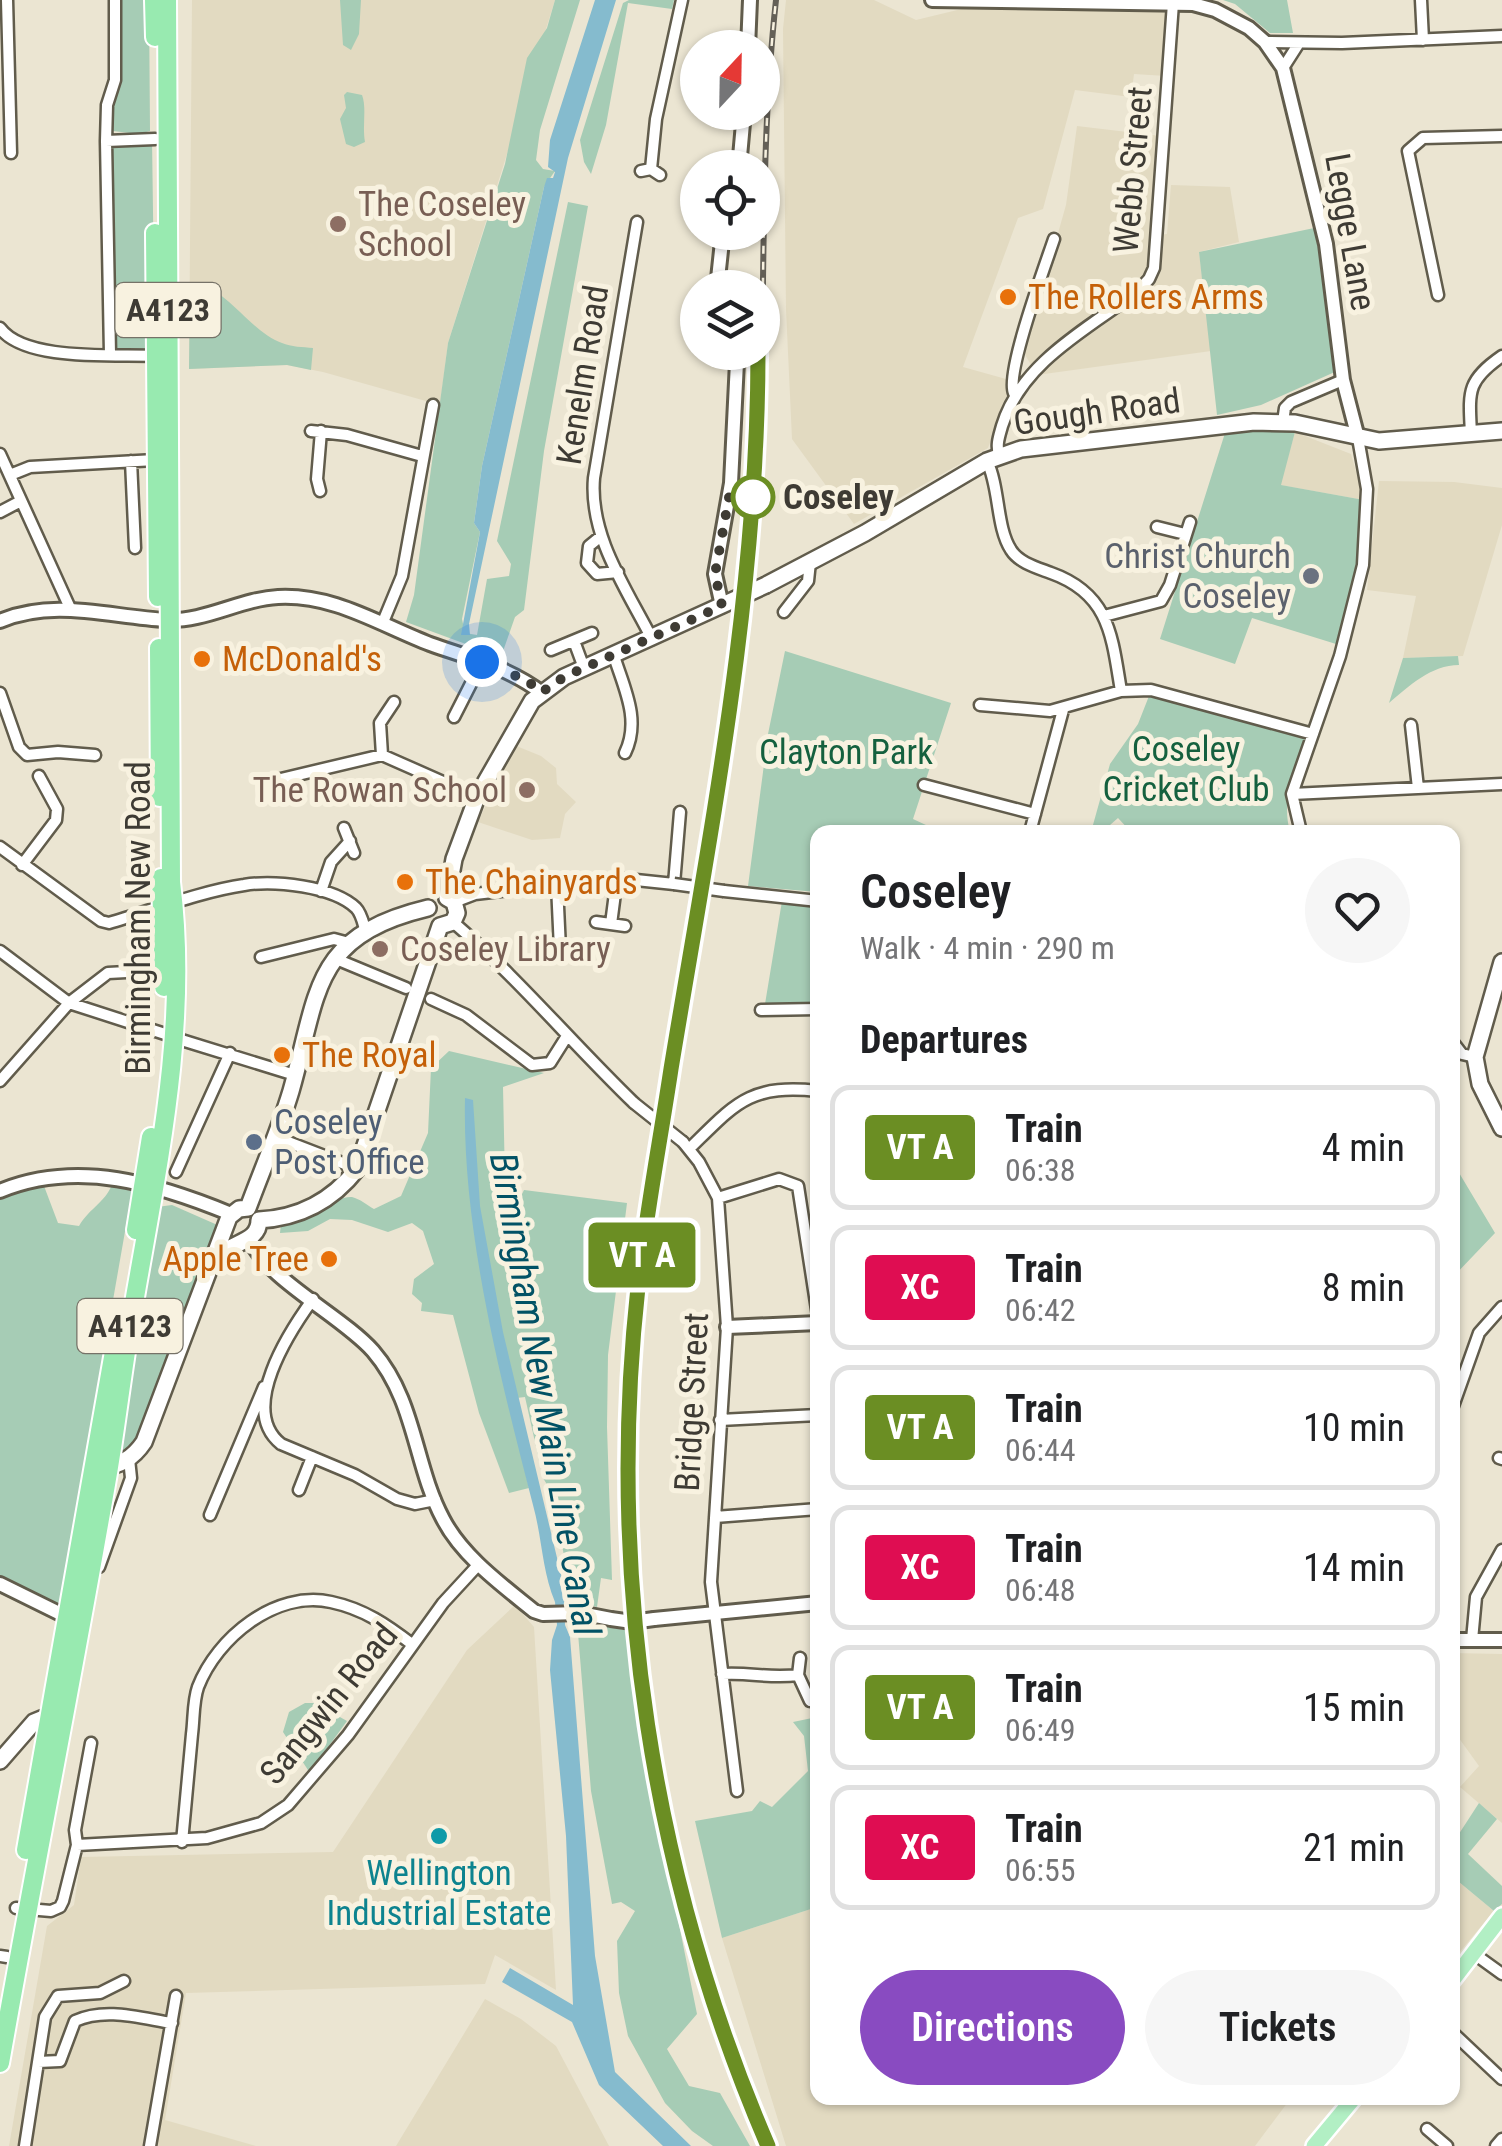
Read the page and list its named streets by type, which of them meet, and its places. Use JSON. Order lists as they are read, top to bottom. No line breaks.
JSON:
{"streets":{"highway":["A4123","Birmingham New Road"],"main road":["Gough Road"],"street":["Webb Street","Legge Lane","Kenelm Road","Bridge Street","Sangwin Road"]},"crossings":[["Webb Street","Gough Road"],["Legge Lane","Gough Road"]],"water":["Birmingham New Main Line Canal"],"parks":["Coseley Cricket Club","Clayton Park"],"places":["The Coseley School","The Rollers Arms","Coseley","Christ Church Coseley","McDonald's","The Rowan School","The Chainyards","Coseley Library","The Royal","Coseley Post Office","Apple Tree","Wellington Industrial Estate"],"north":"top","page":{"on_map":"VT A","heading":[["Coseley","Walk · 4 min · 290 m"],"Departures"],"list":[{"mark":"VT A","name":"Train","note":"06:38","value":"4 min"},{"mark":"XC","name":"Train","note":"06:42","value":"8 min"},{"mark":"VT A","name":"Train","note":"06:44","value":"10 min"},{"mark":"XC","name":"Train","note":"06:48","value":"14 min"},{"mark":"VT A","name":"Train","note":"06:49","value":"15 min"},{"mark":"XC","name":"Train","note":"06:55","value":"21 min"}],"buttons":["Directions","Tickets"]}}
